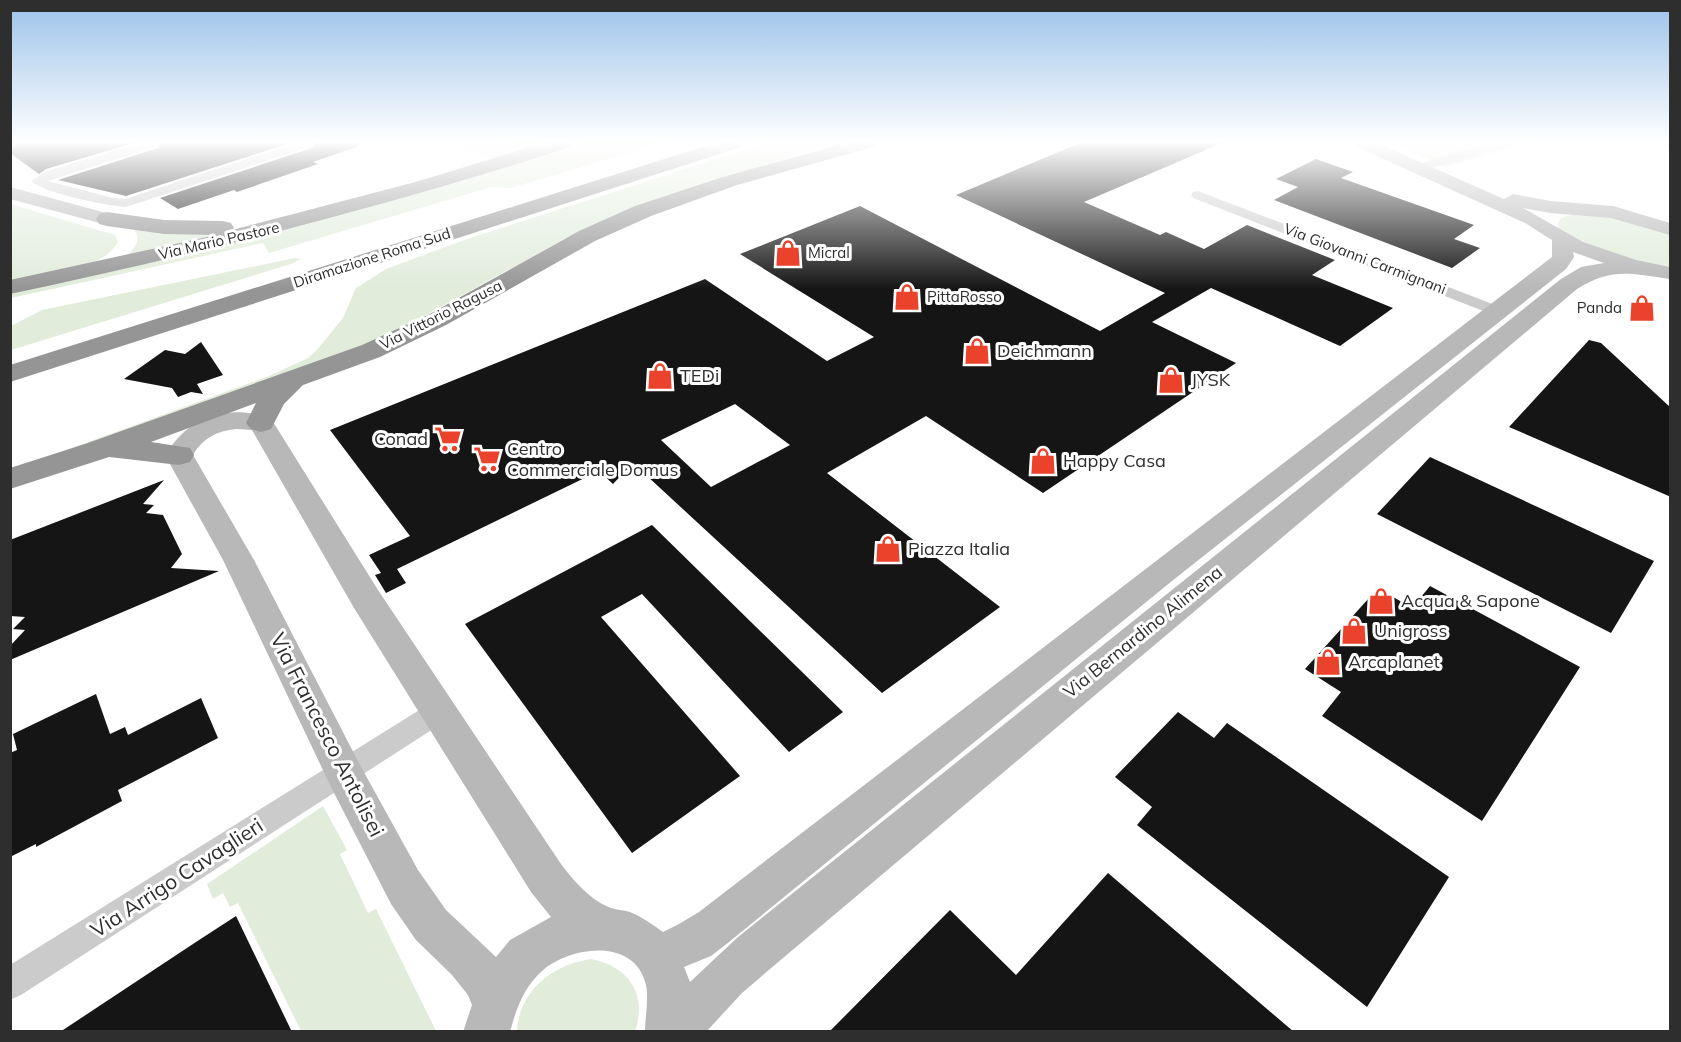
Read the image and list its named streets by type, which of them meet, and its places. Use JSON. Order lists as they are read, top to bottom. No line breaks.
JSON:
{"streets":{"highway":["Via Mario Pastore","Diramazione Roma Sud","Via Vittorio Ragusa"],"street":["Via Giovanni Carmignani","Via Bernardino Alimena","Via Francesco Antolisei","Via Arrigo Cavaglieri"]},"crossings":[["Via Giovanni Carmignani","Via Bernardino Alimena"],["Via Francesco Antolisei","Via Arrigo Cavaglieri"]],"places":{"shop":["Micral","PittaRosso","Panda","Deichmann","TEDi","JYSK","Happy Casa","Piazza Italia","Acqua & Sapone","Unigross","Arcaplanet"],"supermarket":["Conad","Centro Commerciale Domus"]}}
